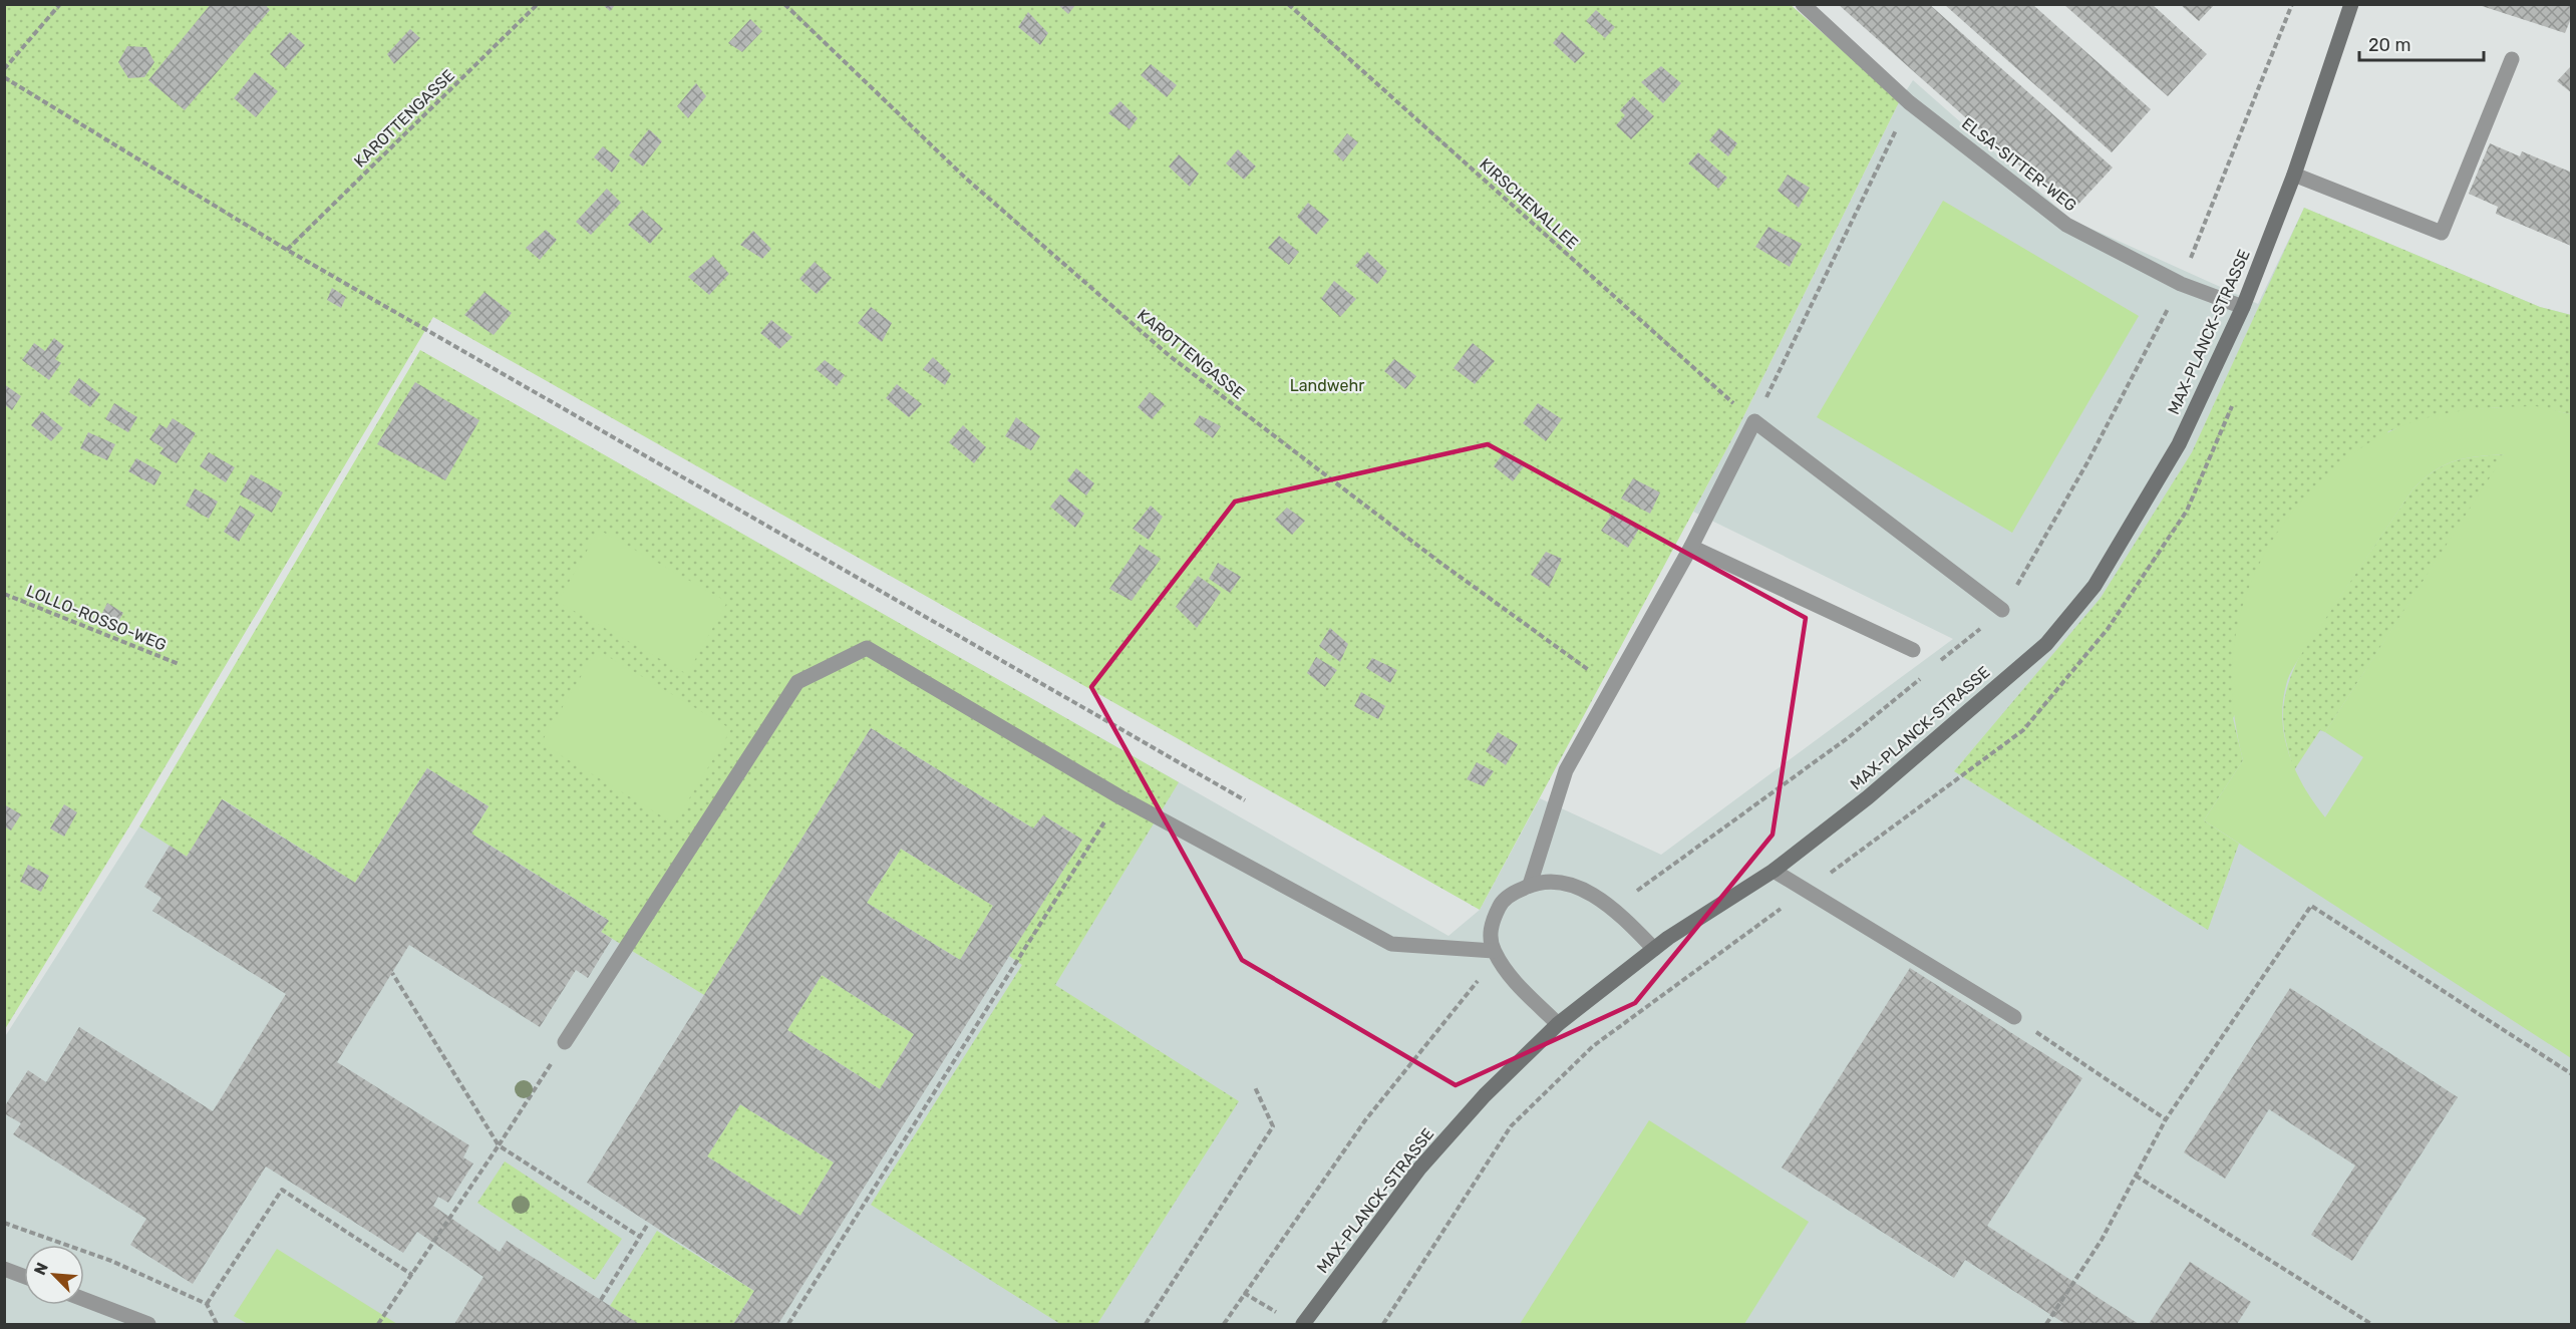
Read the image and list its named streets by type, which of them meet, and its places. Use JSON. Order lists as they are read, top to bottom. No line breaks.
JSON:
{"streets":{"street":["MAX-PLANCK-STRASSE"],"lane":["ELSA-SITTER-WEG"],"path":["KAROTTENGASSE","KIRSCHENALLEE","LOLLO-ROSSO-WEG"]},"crossings":[["ELSA-SITTER-WEG","MAX-PLANCK-STRASSE"]],"parks":["Landwehr"],"scale_bar":"20 m","north":"top left"}
